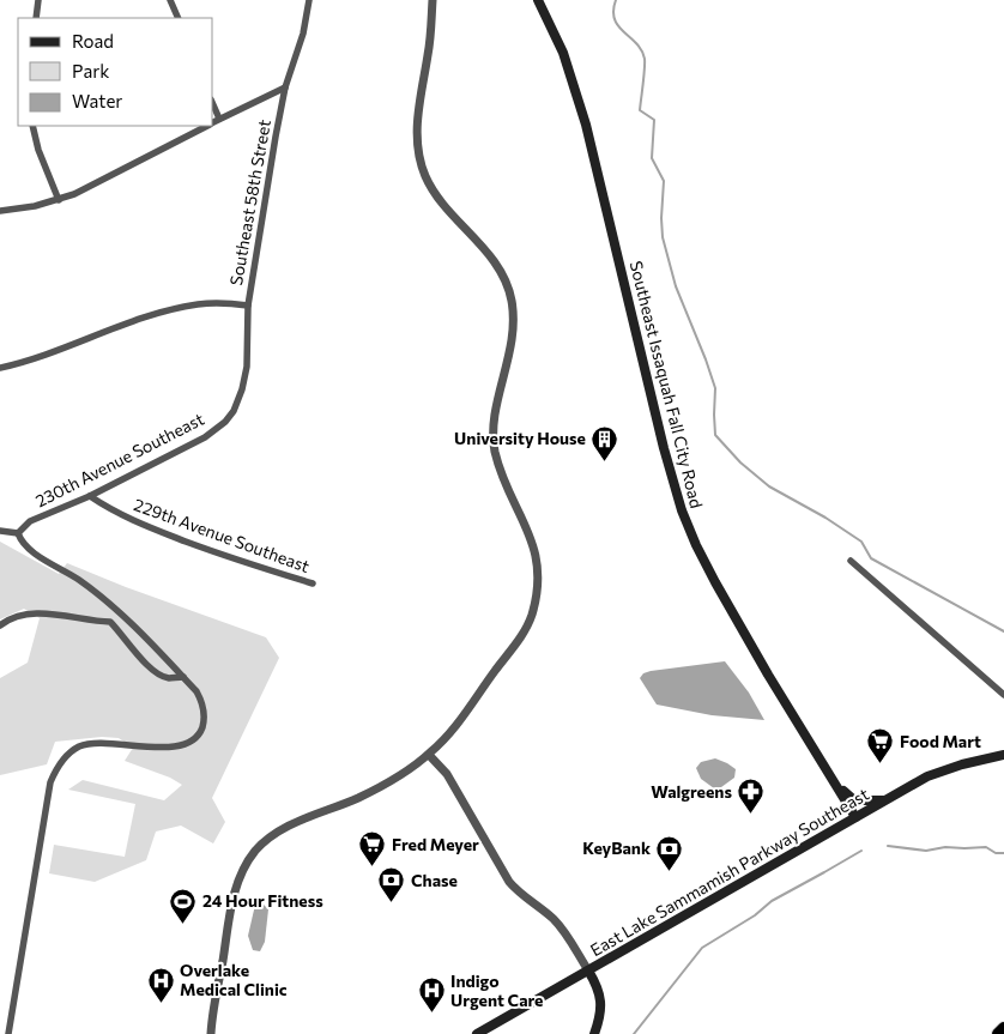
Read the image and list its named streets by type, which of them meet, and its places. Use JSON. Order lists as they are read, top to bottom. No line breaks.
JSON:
{"streets":{"main road":["Southeast Issaquah Fall City Road","East Lake Sammamish Parkway Southeast"],"street":["Southeast 58th Street","230th Avenue Southeast","229th Avenue Southeast"]},"crossings":[["Southeast 58th Street","230th Avenue Southeast"],["Southeast Issaquah Fall City Road","East Lake Sammamish Parkway Southeast"],["230th Avenue Southeast","229th Avenue Southeast"]],"places":{"building":["University House"],"supermarket":["Food Mart","Fred Meyer"],"pharmacy":["Walgreens"],"bank":["KeyBank","Chase"],"sports":["24 Hour Fitness"],"hospital":["Overlake Medical Clinic","Indigo Urgent Care"]},"legend":["Road","Park","Water"]}
